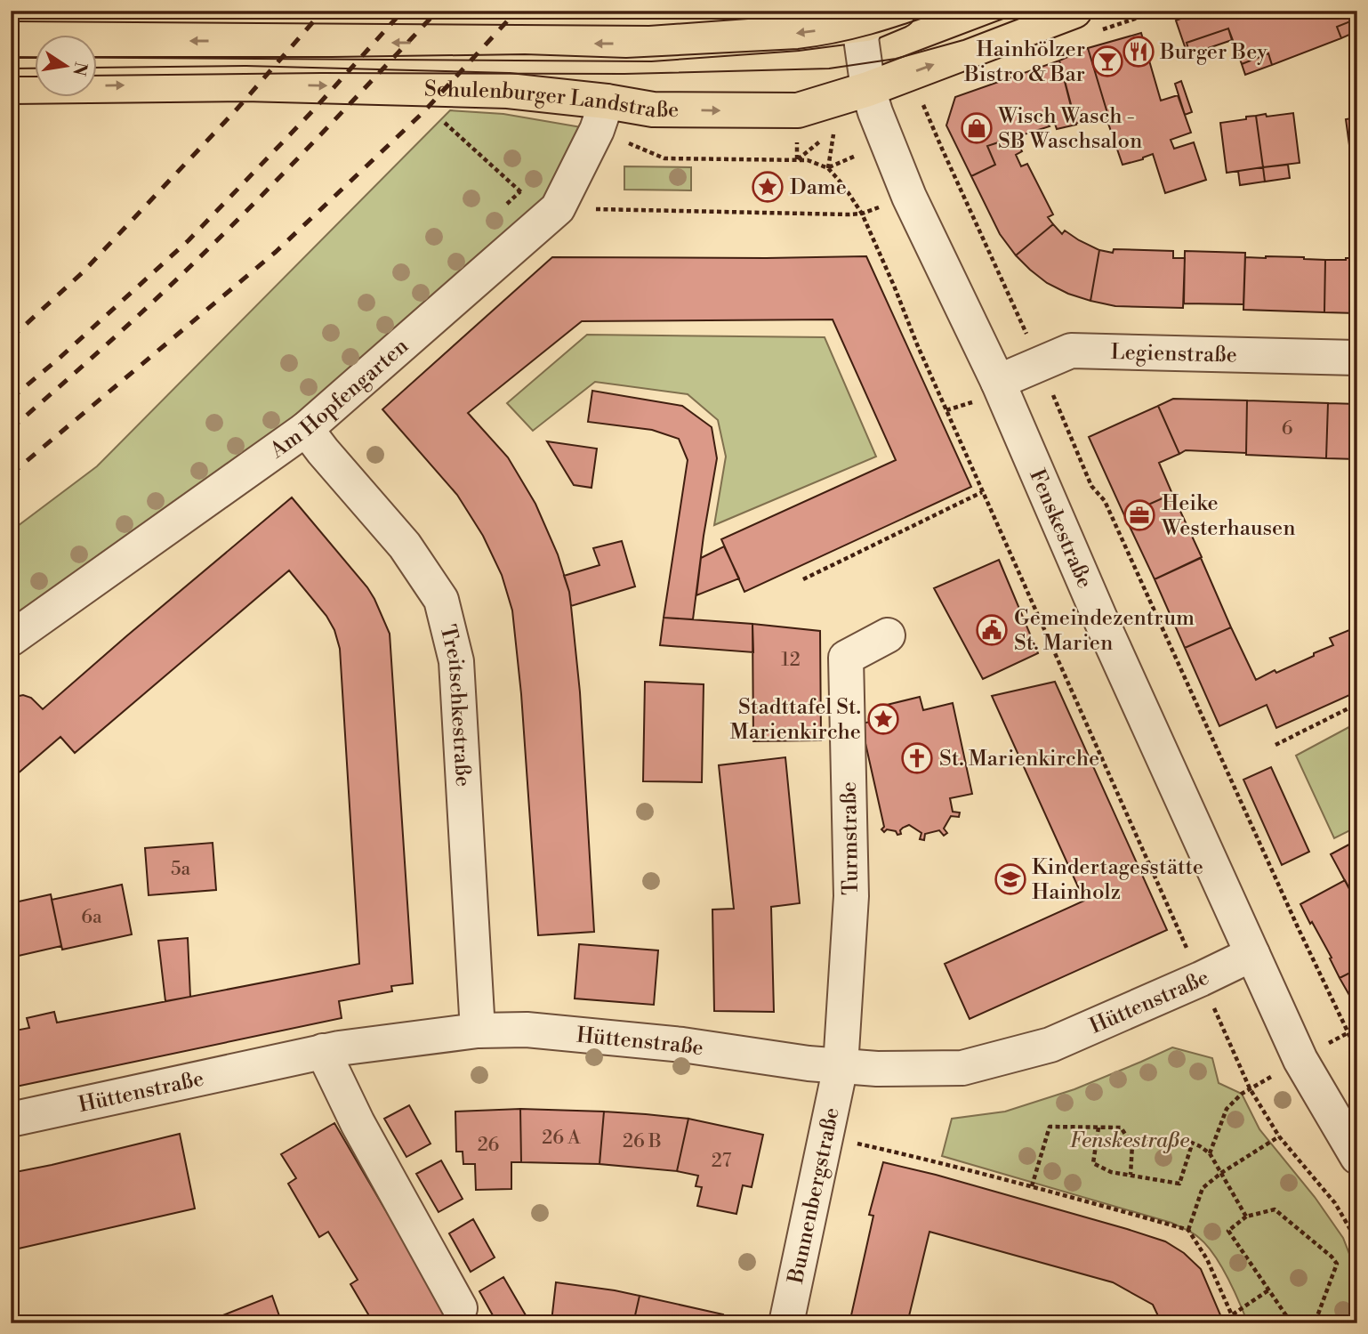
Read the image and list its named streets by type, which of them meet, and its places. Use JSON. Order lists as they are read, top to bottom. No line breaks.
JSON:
{"streets":{"main road":["Schulenburger Landstraße"],"street":["Legienstraße","Am Hopfengarten","Fenskestraße","Treitschkestraße","Turmstraße","Hüttenstraße","Bunnenbergstraße"]},"crossings":[["Schulenburger Landstraße","Am Hopfengarten"],["Schulenburger Landstraße","Fenskestraße"],["Legienstraße","Fenskestraße"],["Am Hopfengarten","Treitschkestraße"],["Fenskestraße","Hüttenstraße"],["Treitschkestraße","Hüttenstraße"],["Turmstraße","Hüttenstraße"],["Turmstraße","Bunnenbergstraße"],["Hüttenstraße","Bunnenbergstraße"]],"parks":["Fenskestraße"],"places":{"restaurant":["Burger Bey"],"bar":["Hainhölzer Bistro & Bar"],"shop":["Wisch Wasch - SB Waschsalon"],"place":["Dame","Stadttafel St. Marienkirche"],"office":["Heike Westerhausen"],"public building":["Gemeindezentrum St. Marien"],"church":["St. Marienkirche"],"school or university":["Kindertagesstätte Hainholz"]},"house_numbers":["6","12","5a","6a","26 A","26 B","26","27"],"north":"right"}
